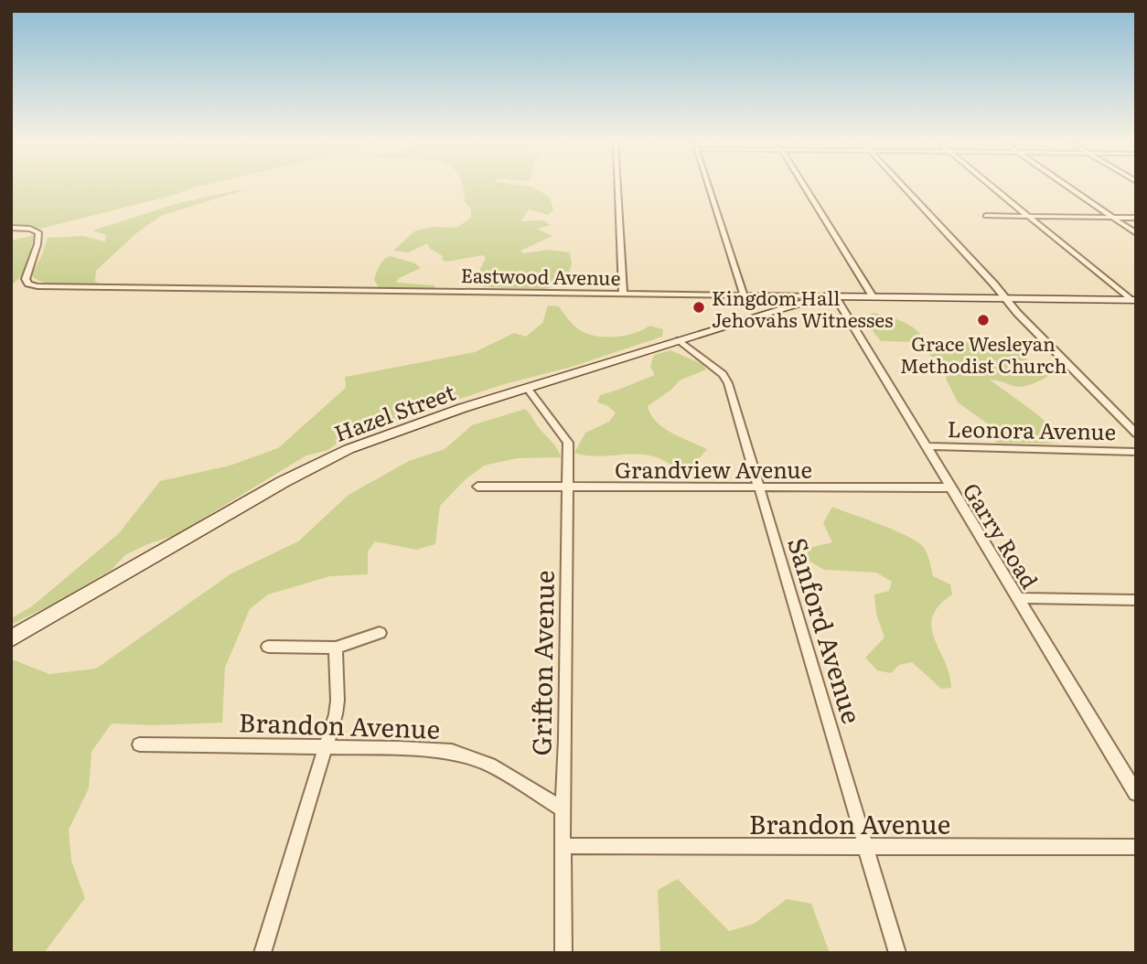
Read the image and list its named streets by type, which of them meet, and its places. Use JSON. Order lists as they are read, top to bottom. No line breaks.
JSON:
{"streets":{"street":["Eastwood Avenue","Hazel Street","Leonora Avenue","Grandview Avenue","Garry Road","Sanford Avenue","Grifton Avenue","Brandon Avenue"]},"crossings":[["Eastwood Avenue","Hazel Street"],["Eastwood Avenue","Garry Road"],["Hazel Street","Garry Road"],["Hazel Street","Sanford Avenue"],["Hazel Street","Grifton Avenue"],["Leonora Avenue","Garry Road"],["Grandview Avenue","Garry Road"],["Grandview Avenue","Sanford Avenue"],["Grandview Avenue","Grifton Avenue"],["Sanford Avenue","Brandon Avenue"],["Grifton Avenue","Brandon Avenue"]],"places":["Kingdom Hall Jehovahs Witnesses","Grace Wesleyan Methodist Church"]}
